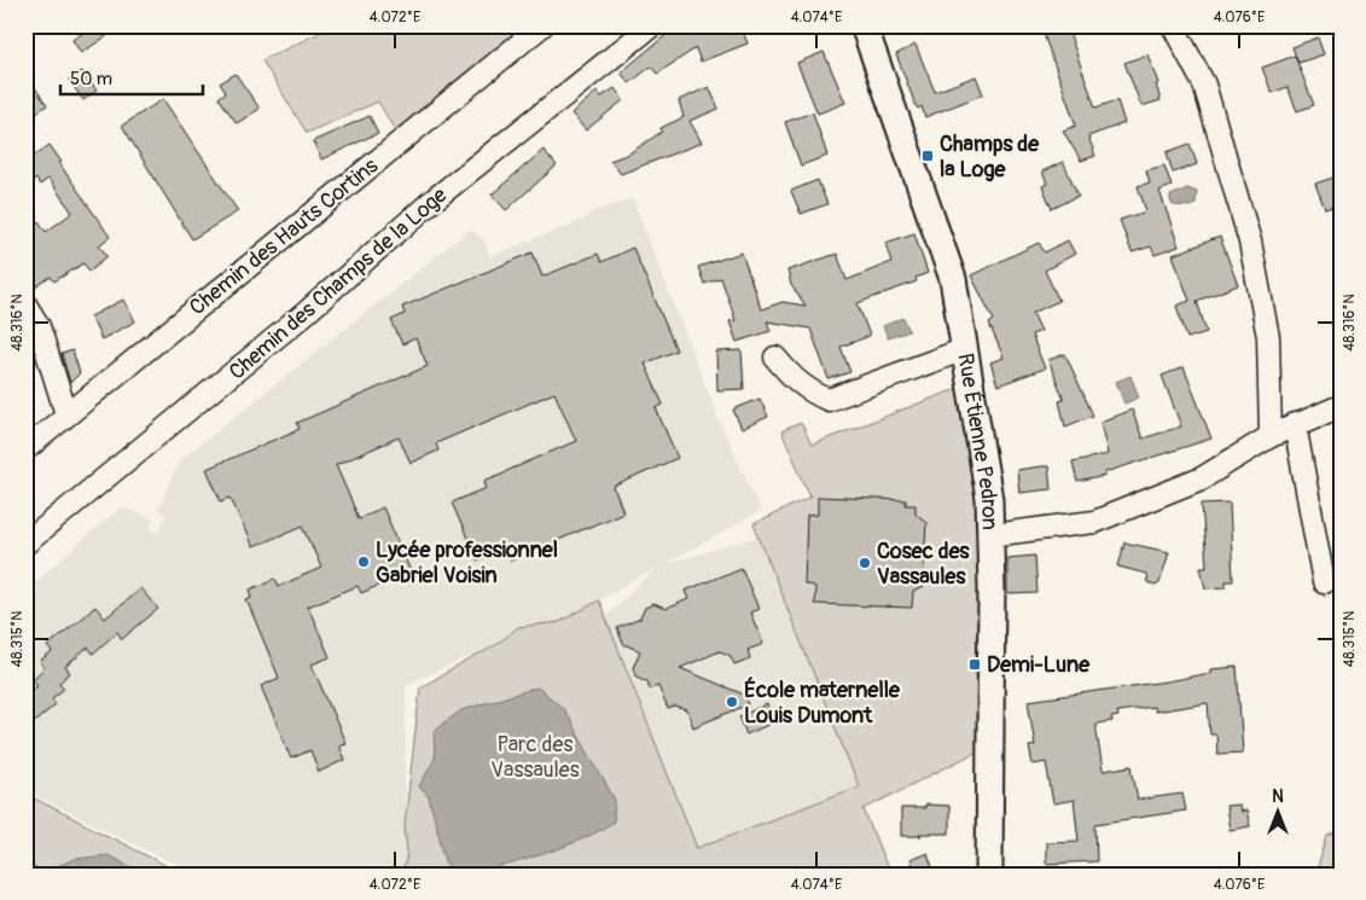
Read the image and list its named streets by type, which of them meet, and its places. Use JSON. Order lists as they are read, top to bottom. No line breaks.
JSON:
{"streets":{"street":["Chemin des Hauts Cortins","Chemin des Champs de la Loge","Rue Étienne Pedron"]},"parks":["Parc des Vassaules"],"places":{"transit":["Champs de la Loge","Demi-Lune"],"other":["Lycée professionnel Gabriel Voisin","Cosec des Vassaules","École maternelle Louis Dumont"]},"scale_bar":"50 m","north":"top","coordinates":["4.072°E","4.074°E","4.076°E","48.316°N","48.315°N"]}
